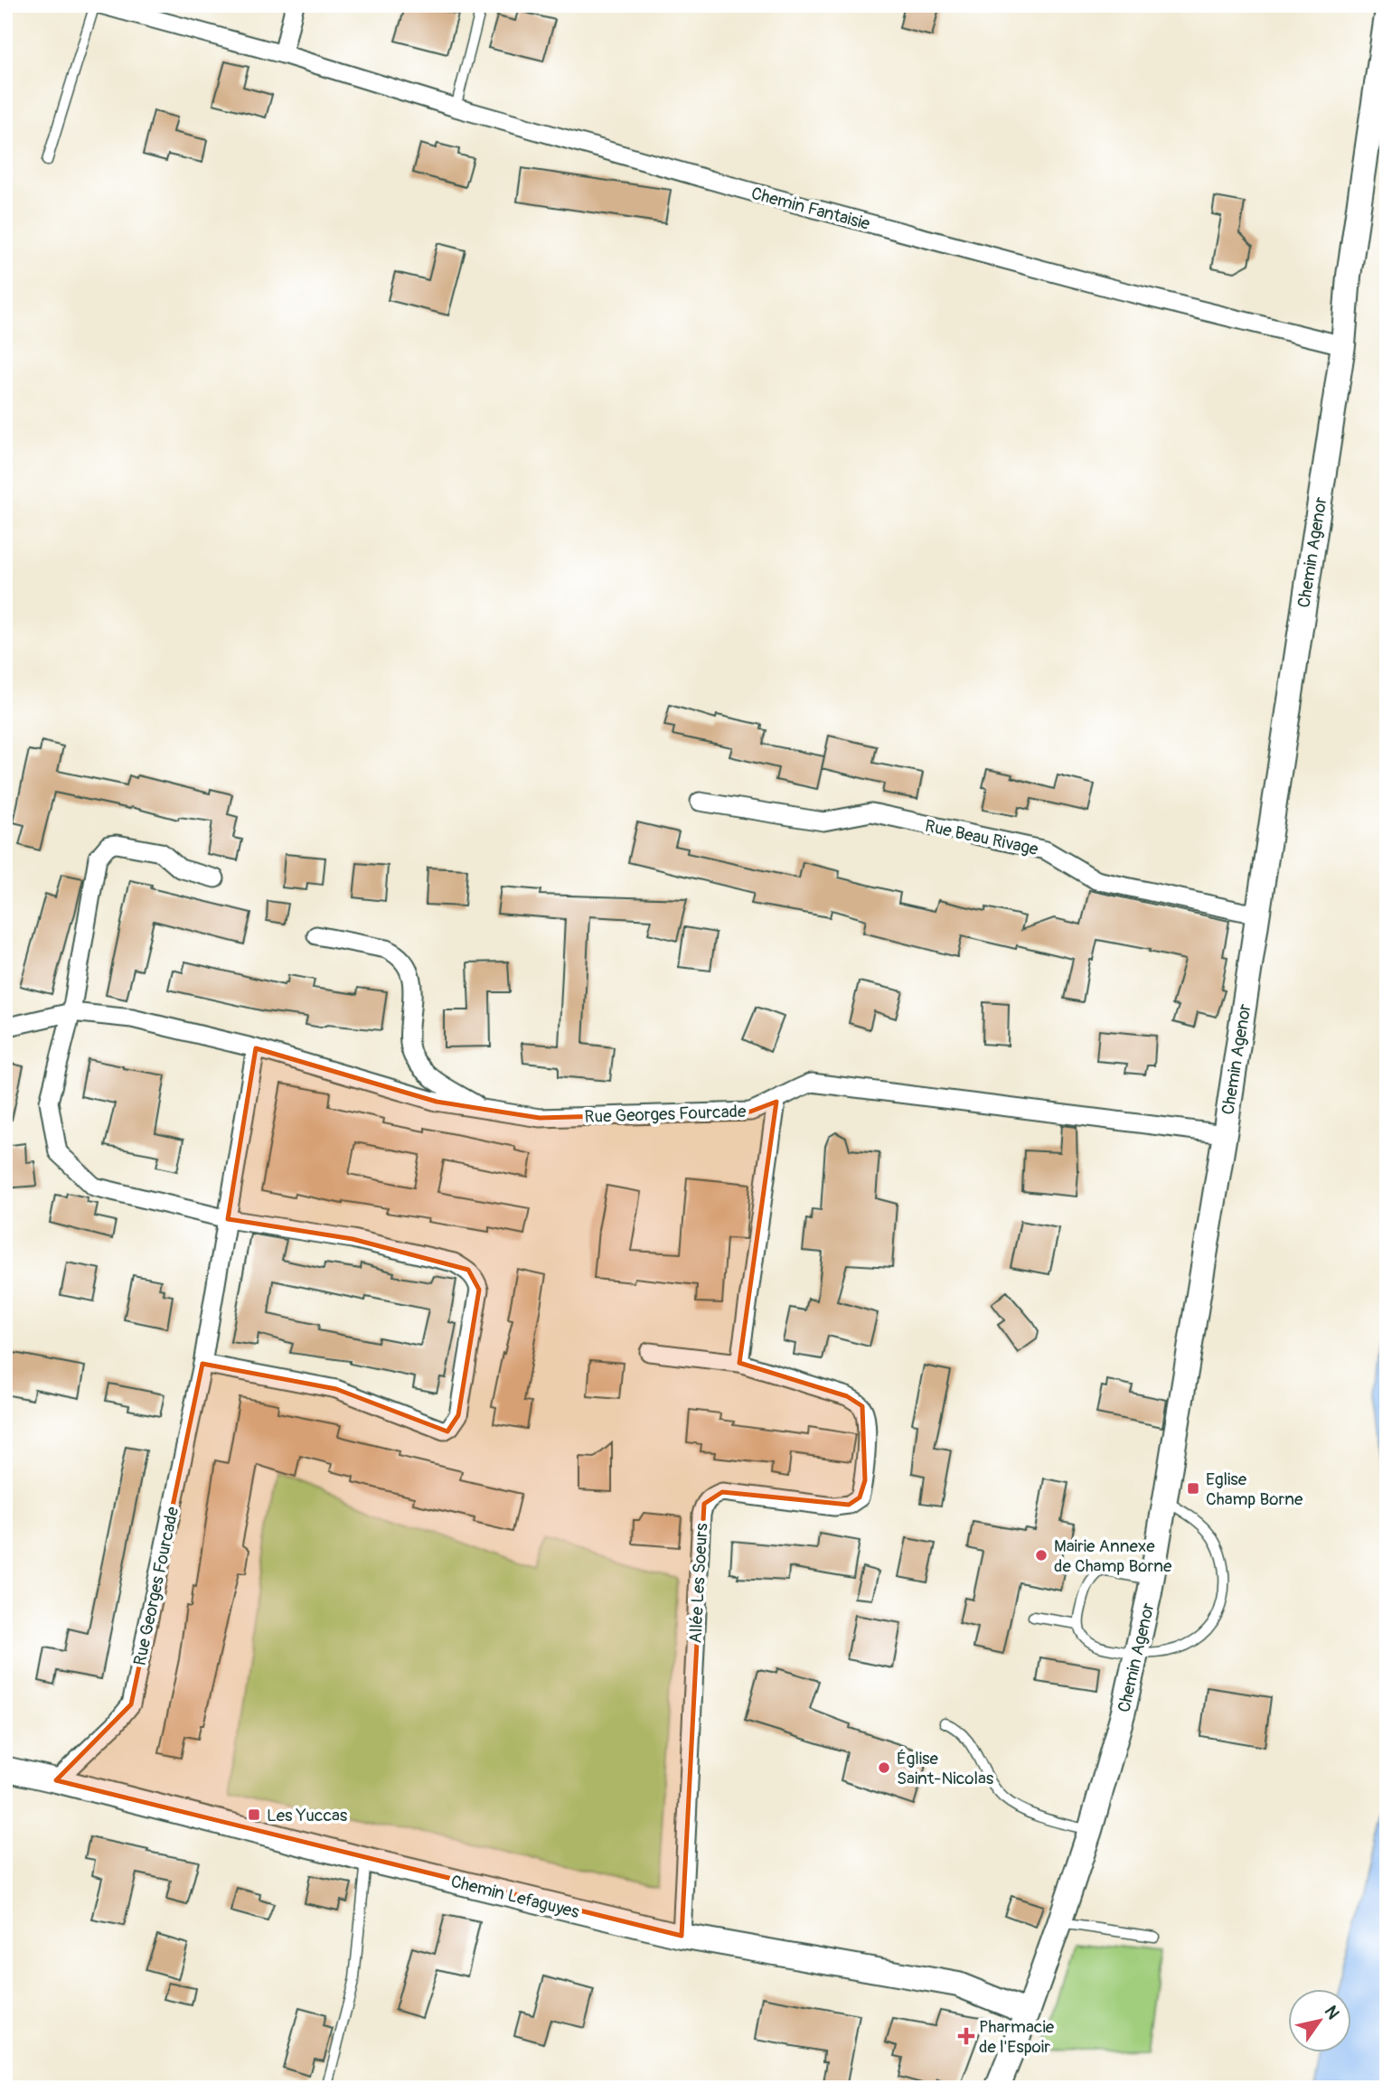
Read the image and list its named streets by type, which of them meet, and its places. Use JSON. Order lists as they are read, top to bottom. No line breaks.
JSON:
{"streets":{"main road":["Chemin Agenor","Chemin Lefaguyes"],"street":["Chemin Fantaisie","Rue Beau Rivage","Rue Georges Fourcade","Allée Les Soeurs"]},"crossings":[["Chemin Fantaisie","Chemin Agenor"],["Chemin Agenor","Rue Beau Rivage"],["Chemin Agenor","Rue Georges Fourcade"],["Chemin Agenor","Chemin Lefaguyes"],["Rue Georges Fourcade","Chemin Lefaguyes"],["Allée Les Soeurs","Chemin Lefaguyes"]],"places":{"transit":["Eglise Champ Borne","Les Yuccas"],"other":["Mairie Annexe de Champ Borne","Église Saint-Nicolas"],"health":["Pharmacie de l'Espoir"]},"north":"top right"}
